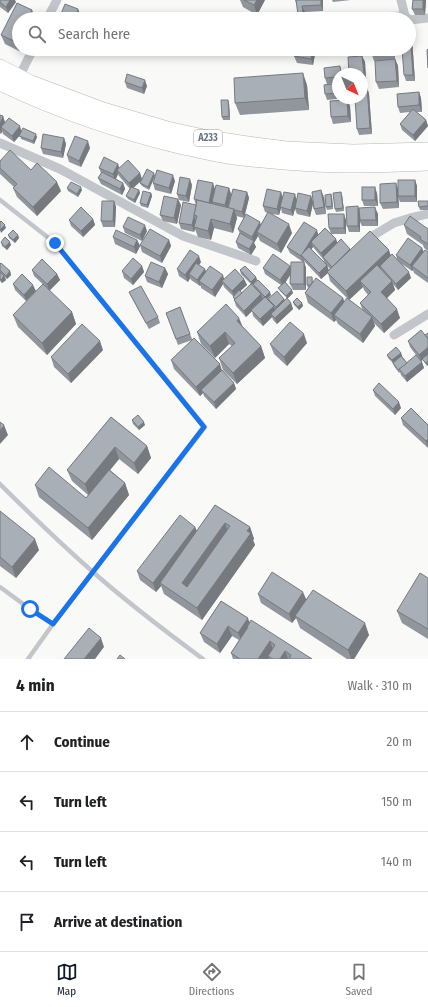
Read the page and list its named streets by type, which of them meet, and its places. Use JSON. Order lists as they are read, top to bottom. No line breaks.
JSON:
{"streets":{"highway":["A233"]},"north":"bottom right","page":{"search":"Search here","heading":["4 min","Walk · 310 m"],"list":[["Continue","20 m"],["Turn left","150 m"],["Turn left","140 m"],"Arrive at destination"],"nav":["Map","Directions","Saved"]}}
